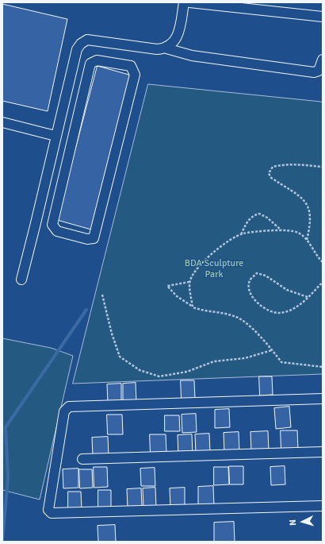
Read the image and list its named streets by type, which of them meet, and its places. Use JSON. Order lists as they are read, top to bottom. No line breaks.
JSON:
{"parks":["BDA Sculpture Park"],"north":"left"}
